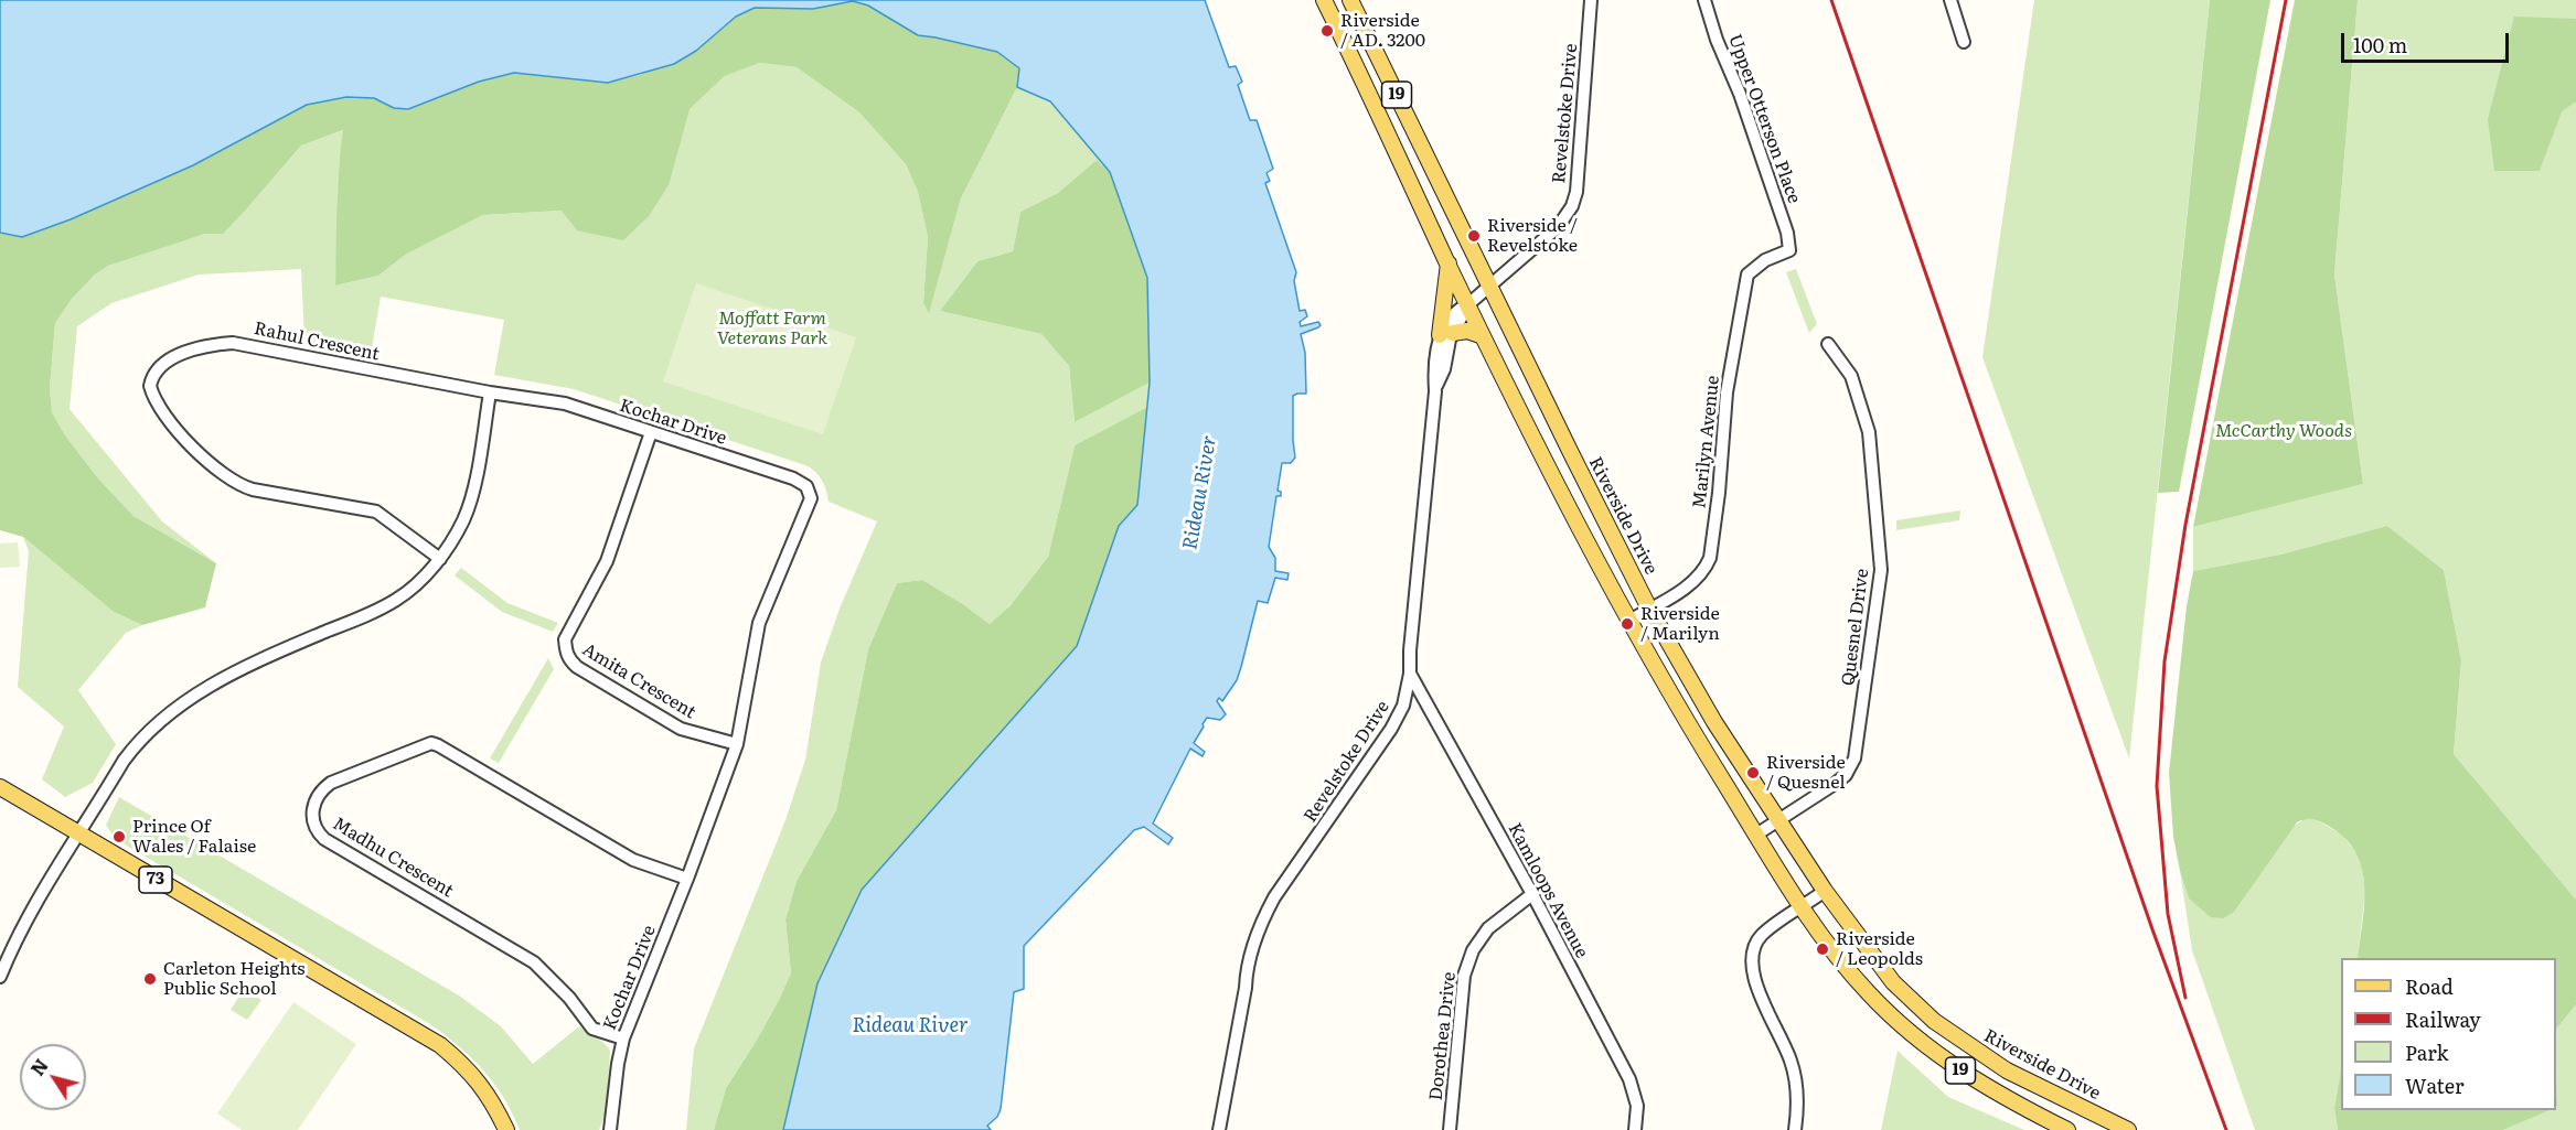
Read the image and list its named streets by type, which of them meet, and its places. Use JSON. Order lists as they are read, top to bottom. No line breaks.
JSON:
{"streets":{"main road":["19","Riverside Drive","73"],"street":["Revelstoke Drive","Upper Otterson Place","Rahul Crescent","Kochar Drive","Marilyn Avenue","Quesnel Drive","Amita Crescent","Madhu Crescent","Kamloops Avenue","Dorothea Drive"]},"crossings":[["19","Revelstoke Drive"],["19","Marilyn Avenue"],["19","Quesnel Drive"],["Revelstoke Drive","Riverside Drive"],["Revelstoke Drive","Kamloops Avenue"],["Upper Otterson Place","Marilyn Avenue"],["Rahul Crescent","Kochar Drive"],["Kochar Drive","Amita Crescent"],["Kochar Drive","Madhu Crescent"],["Marilyn Avenue","Riverside Drive"],["Riverside Drive","Quesnel Drive"],["Kamloops Avenue","Dorothea Drive"]],"water":["Rideau River"],"parks":["Moffatt Farm Veterans Park","McCarthy Woods"],"places":["Riverside / AD. 3200","Riverside / Revelstoke","Riverside / Marilyn","Riverside / Quesnel","Prince Of Wales / Falaise","Riverside / Leopolds","Carleton Heights Public School"],"legend":["Road","Railway","Park","Water"],"scale_bar":"100 m","north":"top left"}
